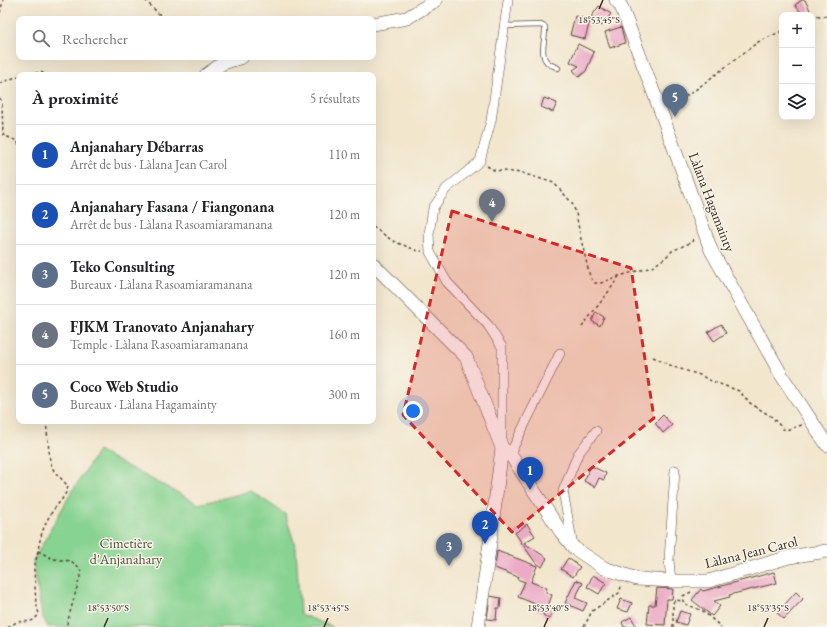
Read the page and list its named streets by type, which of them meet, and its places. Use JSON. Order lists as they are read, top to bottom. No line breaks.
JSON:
{"streets":{"main road":["Làlana Hagamainty","Làlana Jean Carol"]},"parks":["Cimetière d'Anjanahary"],"page":{"map_buttons":["+","−"],"search":"Rechercher","heading":["À proximité","5 résultats"],"pins":["5","4","1","2","3"],"list":[{"mark":"1","name":"Anjanahary Débarras","note":"Arrêt de bus · Làlana Jean Carol","value":"110 m"},{"mark":"2","name":"Anjanahary Fasana / Fiangonana","note":"Arrêt de bus · Làlana Rasoamiaramanana","value":"120 m"},{"mark":"3","name":"Teko Consulting","note":"Bureaux · Làlana Rasoamiaramanana","value":"120 m"},{"mark":"4","name":"FJKM Tranovato Anjanahary","note":"Temple · Làlana Rasoamiaramanana","value":"160 m"},{"mark":"5","name":"Coco Web Studio","note":"Bureaux · Làlana Hagamainty","value":"300 m"}]},"coordinates":["18°53'45\"S","18°53'50\"S","18°53'40\"S","18°53'35\"S"]}
